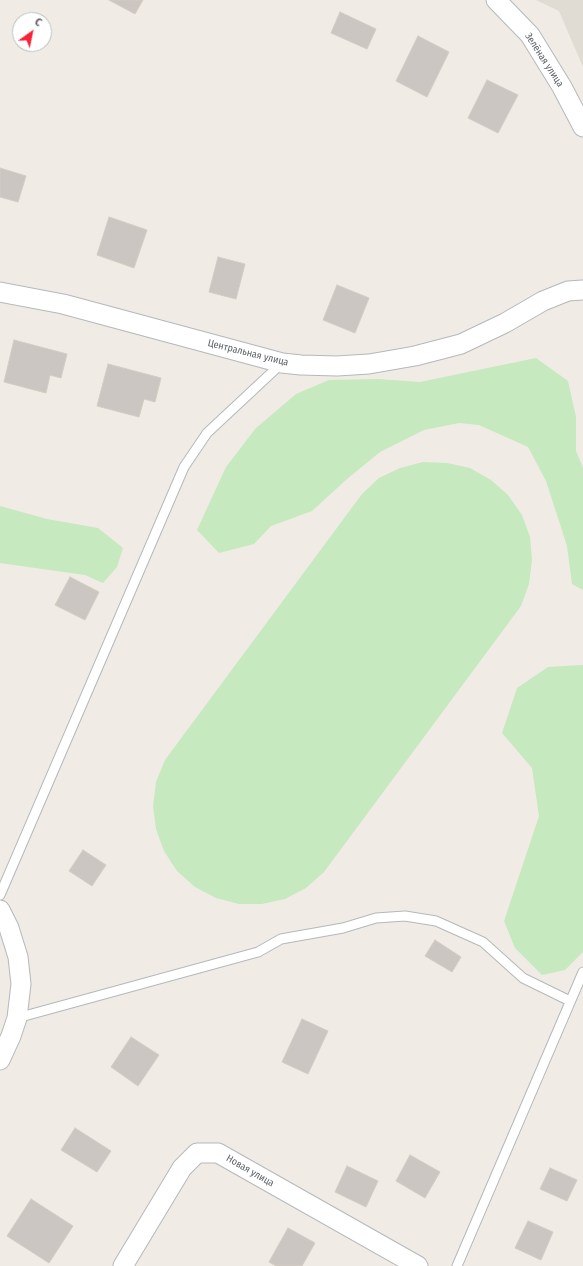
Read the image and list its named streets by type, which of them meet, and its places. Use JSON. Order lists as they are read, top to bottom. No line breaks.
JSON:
{"streets":{"street":["Зелёная улица","Центральная улица","Новая улица"]},"north":"top right"}
